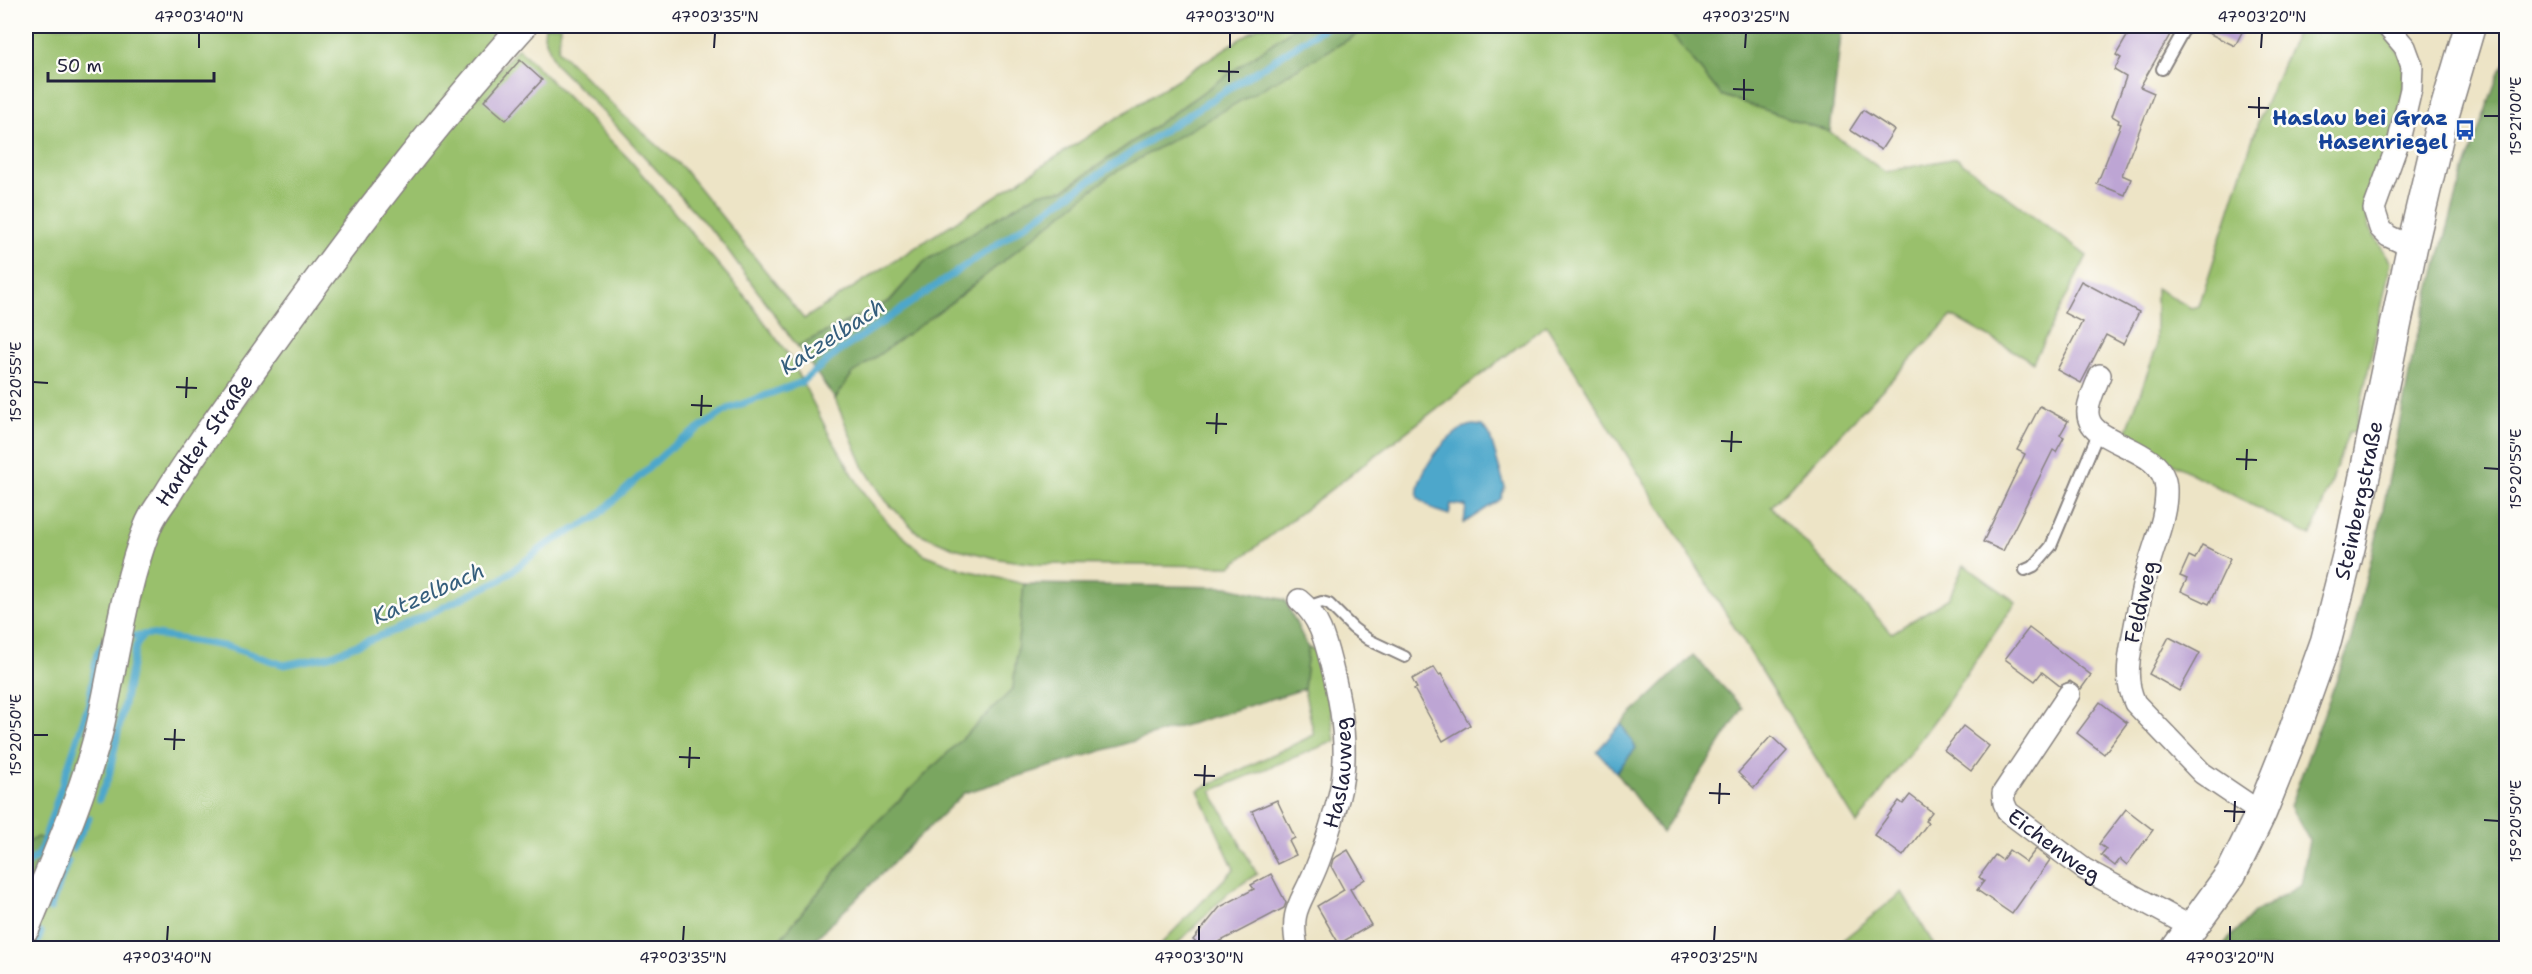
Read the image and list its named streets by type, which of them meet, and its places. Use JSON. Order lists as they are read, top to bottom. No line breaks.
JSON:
{"streets":{"main road":["Steinbergstraße"],"street":["Hardter Straße","Feldweg","Haslauweg","Eichenweg"]},"crossings":[["Steinbergstraße","Feldweg"],["Steinbergstraße","Eichenweg"]],"water":["Katzelbach"],"places":{"bus stop":["Haslau bei Graz Hasenriegel"]},"scale_bar":"50 m","coordinates":["47°03'40\"N","47°03'35\"N","47°03'30\"N","47°03'25\"N","47°03'20\"N","15°21'00\"E","15°20'55\"E","15°20'50\"E"]}
